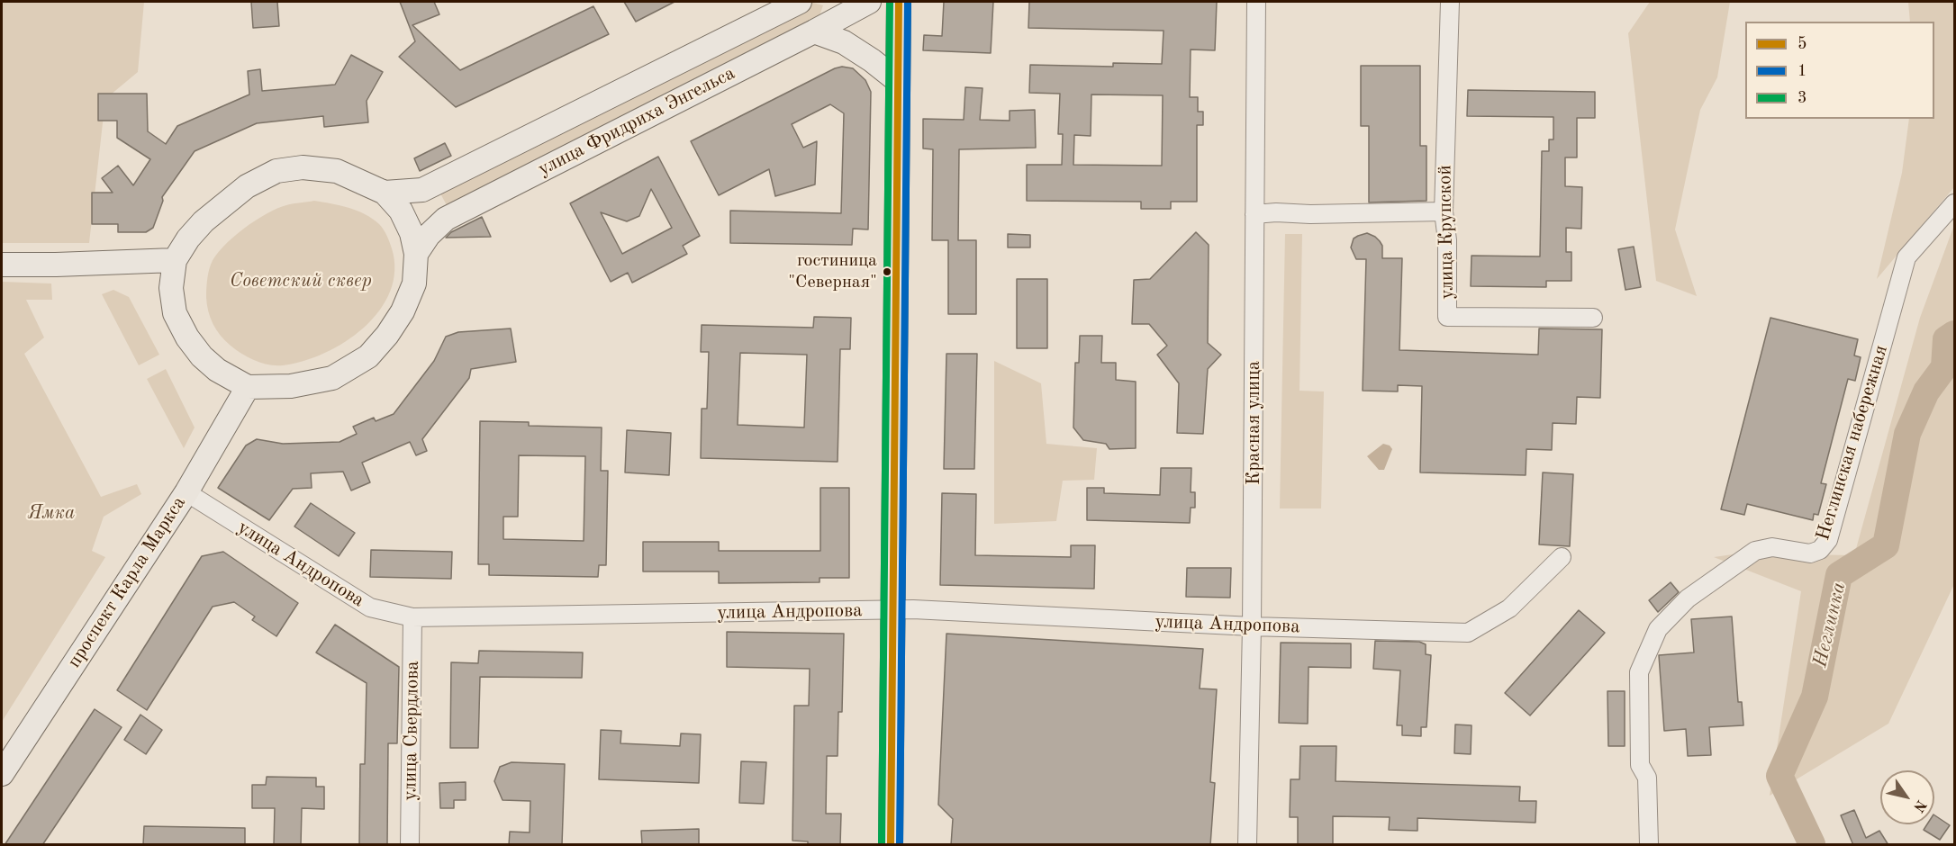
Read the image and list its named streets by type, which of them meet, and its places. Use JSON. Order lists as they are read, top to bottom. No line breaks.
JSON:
{"streets":{"main road":["улица Фридриха Энгельса","проспект Карла Маркса"],"street":["улица Крупской","Красная улица","Неглинская набережная","улица Андропова","улица Свердлова"]},"crossings":[["Красная улица","улица Андропова"],["улица Андропова","проспект Карла Маркса"],["улица Андропова","улица Свердлова"]],"water":["Неглинка"],"parks":["Советский сквер","Ямка"],"places":["гостиница \"Северная\""],"lines":["transit line 5","transit line 1","transit line 3"],"legend":["5","1","3"],"north":"bottom right"}
